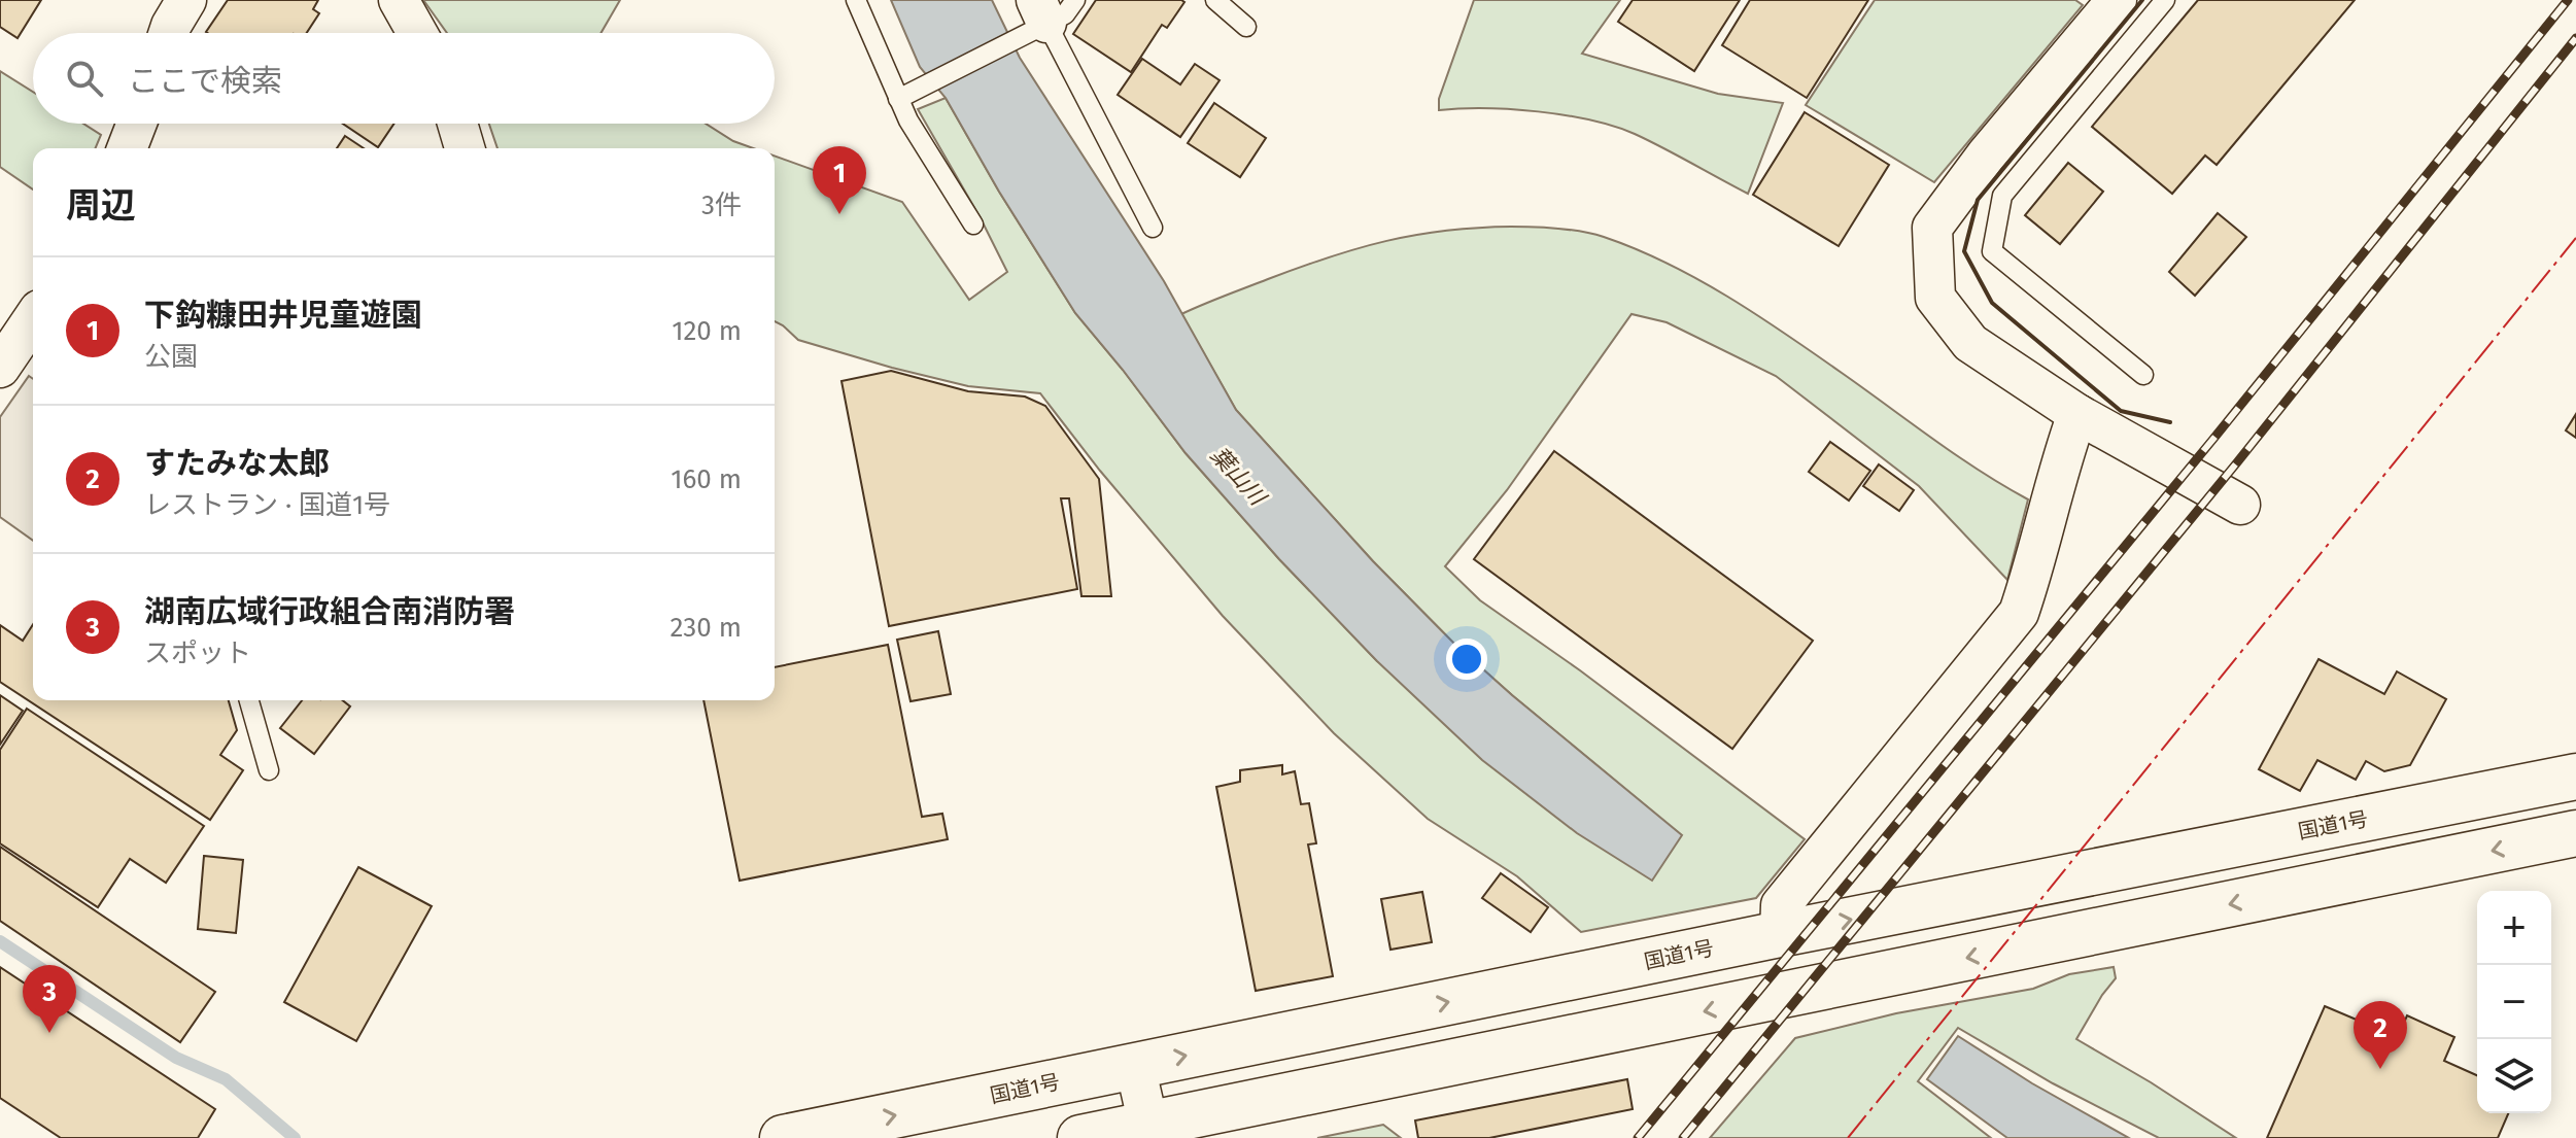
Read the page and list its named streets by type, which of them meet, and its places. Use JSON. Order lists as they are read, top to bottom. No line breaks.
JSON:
{"streets":{"highway":["国道1号"]},"water":["葉山川"],"page":{"search":"ここで検索","pins":["1","3","2"],"heading":["周辺","3件"],"list":[{"mark":"1","name":"下鈎糠田井児童遊園","note":"公園","value":"120 m"},{"mark":"2","name":"すたみな太郎","note":"レストラン · 国道1号","value":"160 m"},{"mark":"3","name":"湖南広域行政組合南消防署","note":"スポット","value":"230 m"}],"map_buttons":["+","−"]}}
